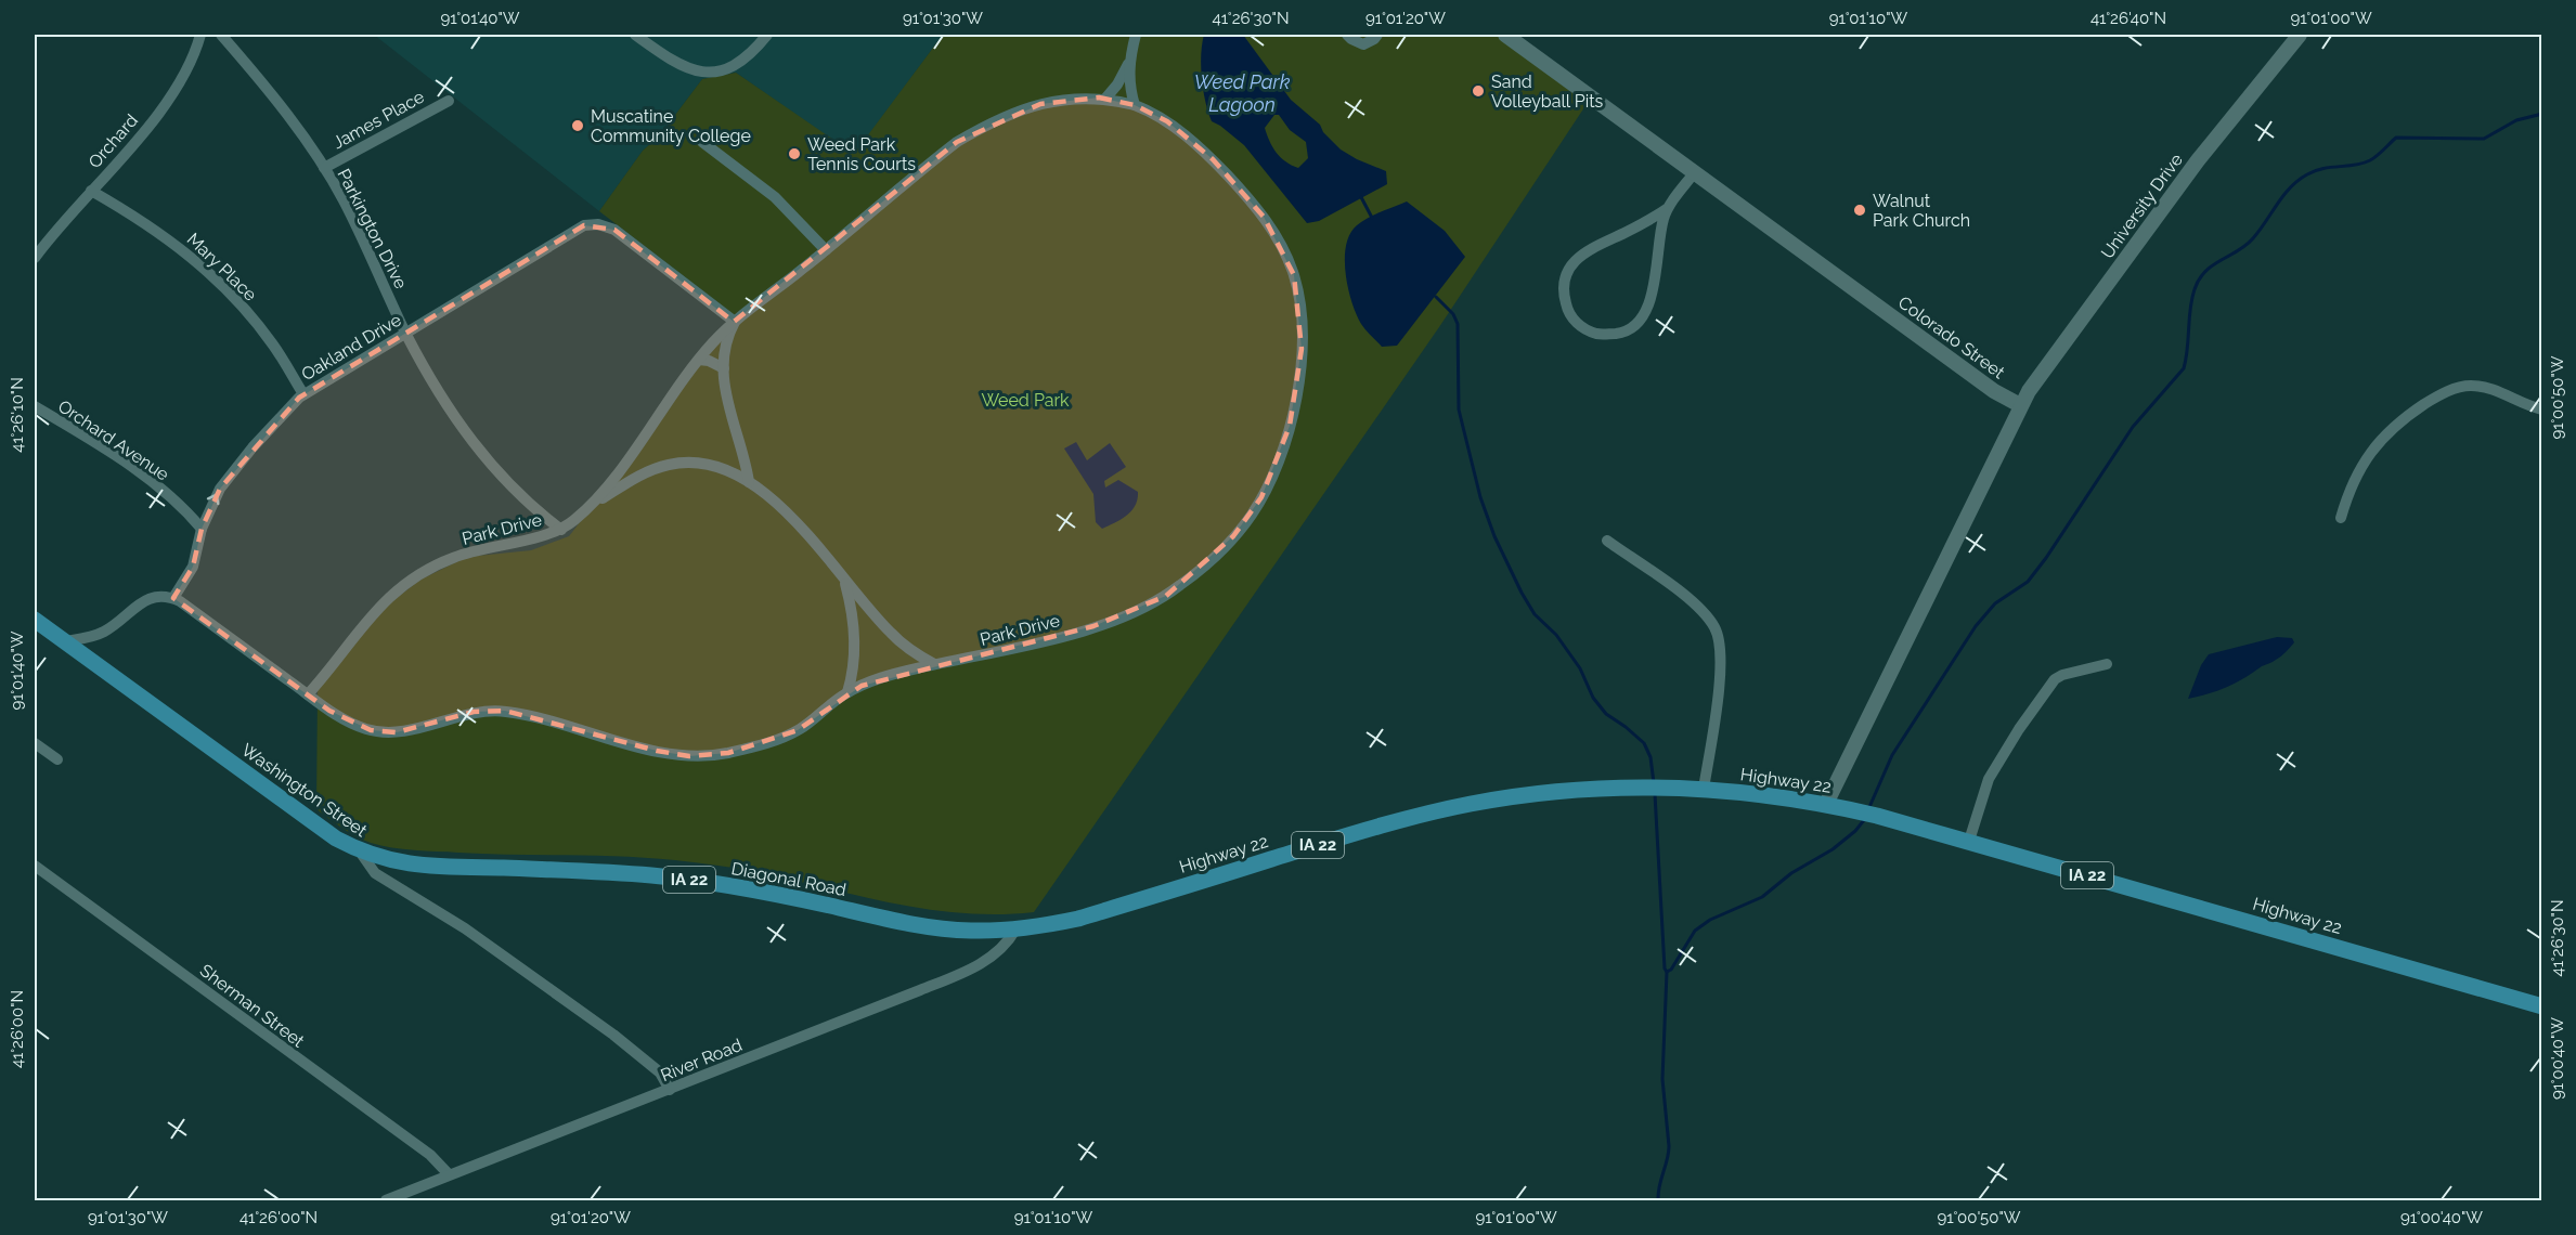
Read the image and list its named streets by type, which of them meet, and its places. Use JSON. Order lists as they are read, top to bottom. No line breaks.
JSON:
{"streets":{"main road":["Highway 22","Washington Street","IA 22","Diagonal Road"],"street":["James Place","Orchard","University Drive","Parkington Drive","Mary Place","Colorado Street","Oakland Drive","Orchard Avenue","Park Drive","Sherman Street","River Road"]},"crossings":[["James Place","Parkington Drive"],["Orchard","Mary Place"],["University Drive","Colorado Street"],["Parkington Drive","Oakland Drive"],["Parkington Drive","Park Drive"],["Mary Place","Oakland Drive"],["Oakland Drive","Orchard Avenue"],["Oakland Drive","Park Drive"],["Highway 22","Diagonal Road"],["Highway 22","River Road"],["Washington Street","Diagonal Road"],["Washington Street","River Road"],["Diagonal Road","River Road"],["Sherman Street","River Road"]],"water":["Weed Park Lagoon"],"parks":["Weed Park"],"places":["Sand Volleyball Pits","Muscatine Community College","Weed Park Tennis Courts","Walnut Park Church"],"coordinates":["91°01'40\"W","91°01'30\"W","41°26'30\"N","91°01'20\"W","91°01'10\"W","41°26'40\"N","91°01'00\"W","91°00'50\"W","41°26'10\"N","41°26'00\"N","91°00'40\"W"]}
